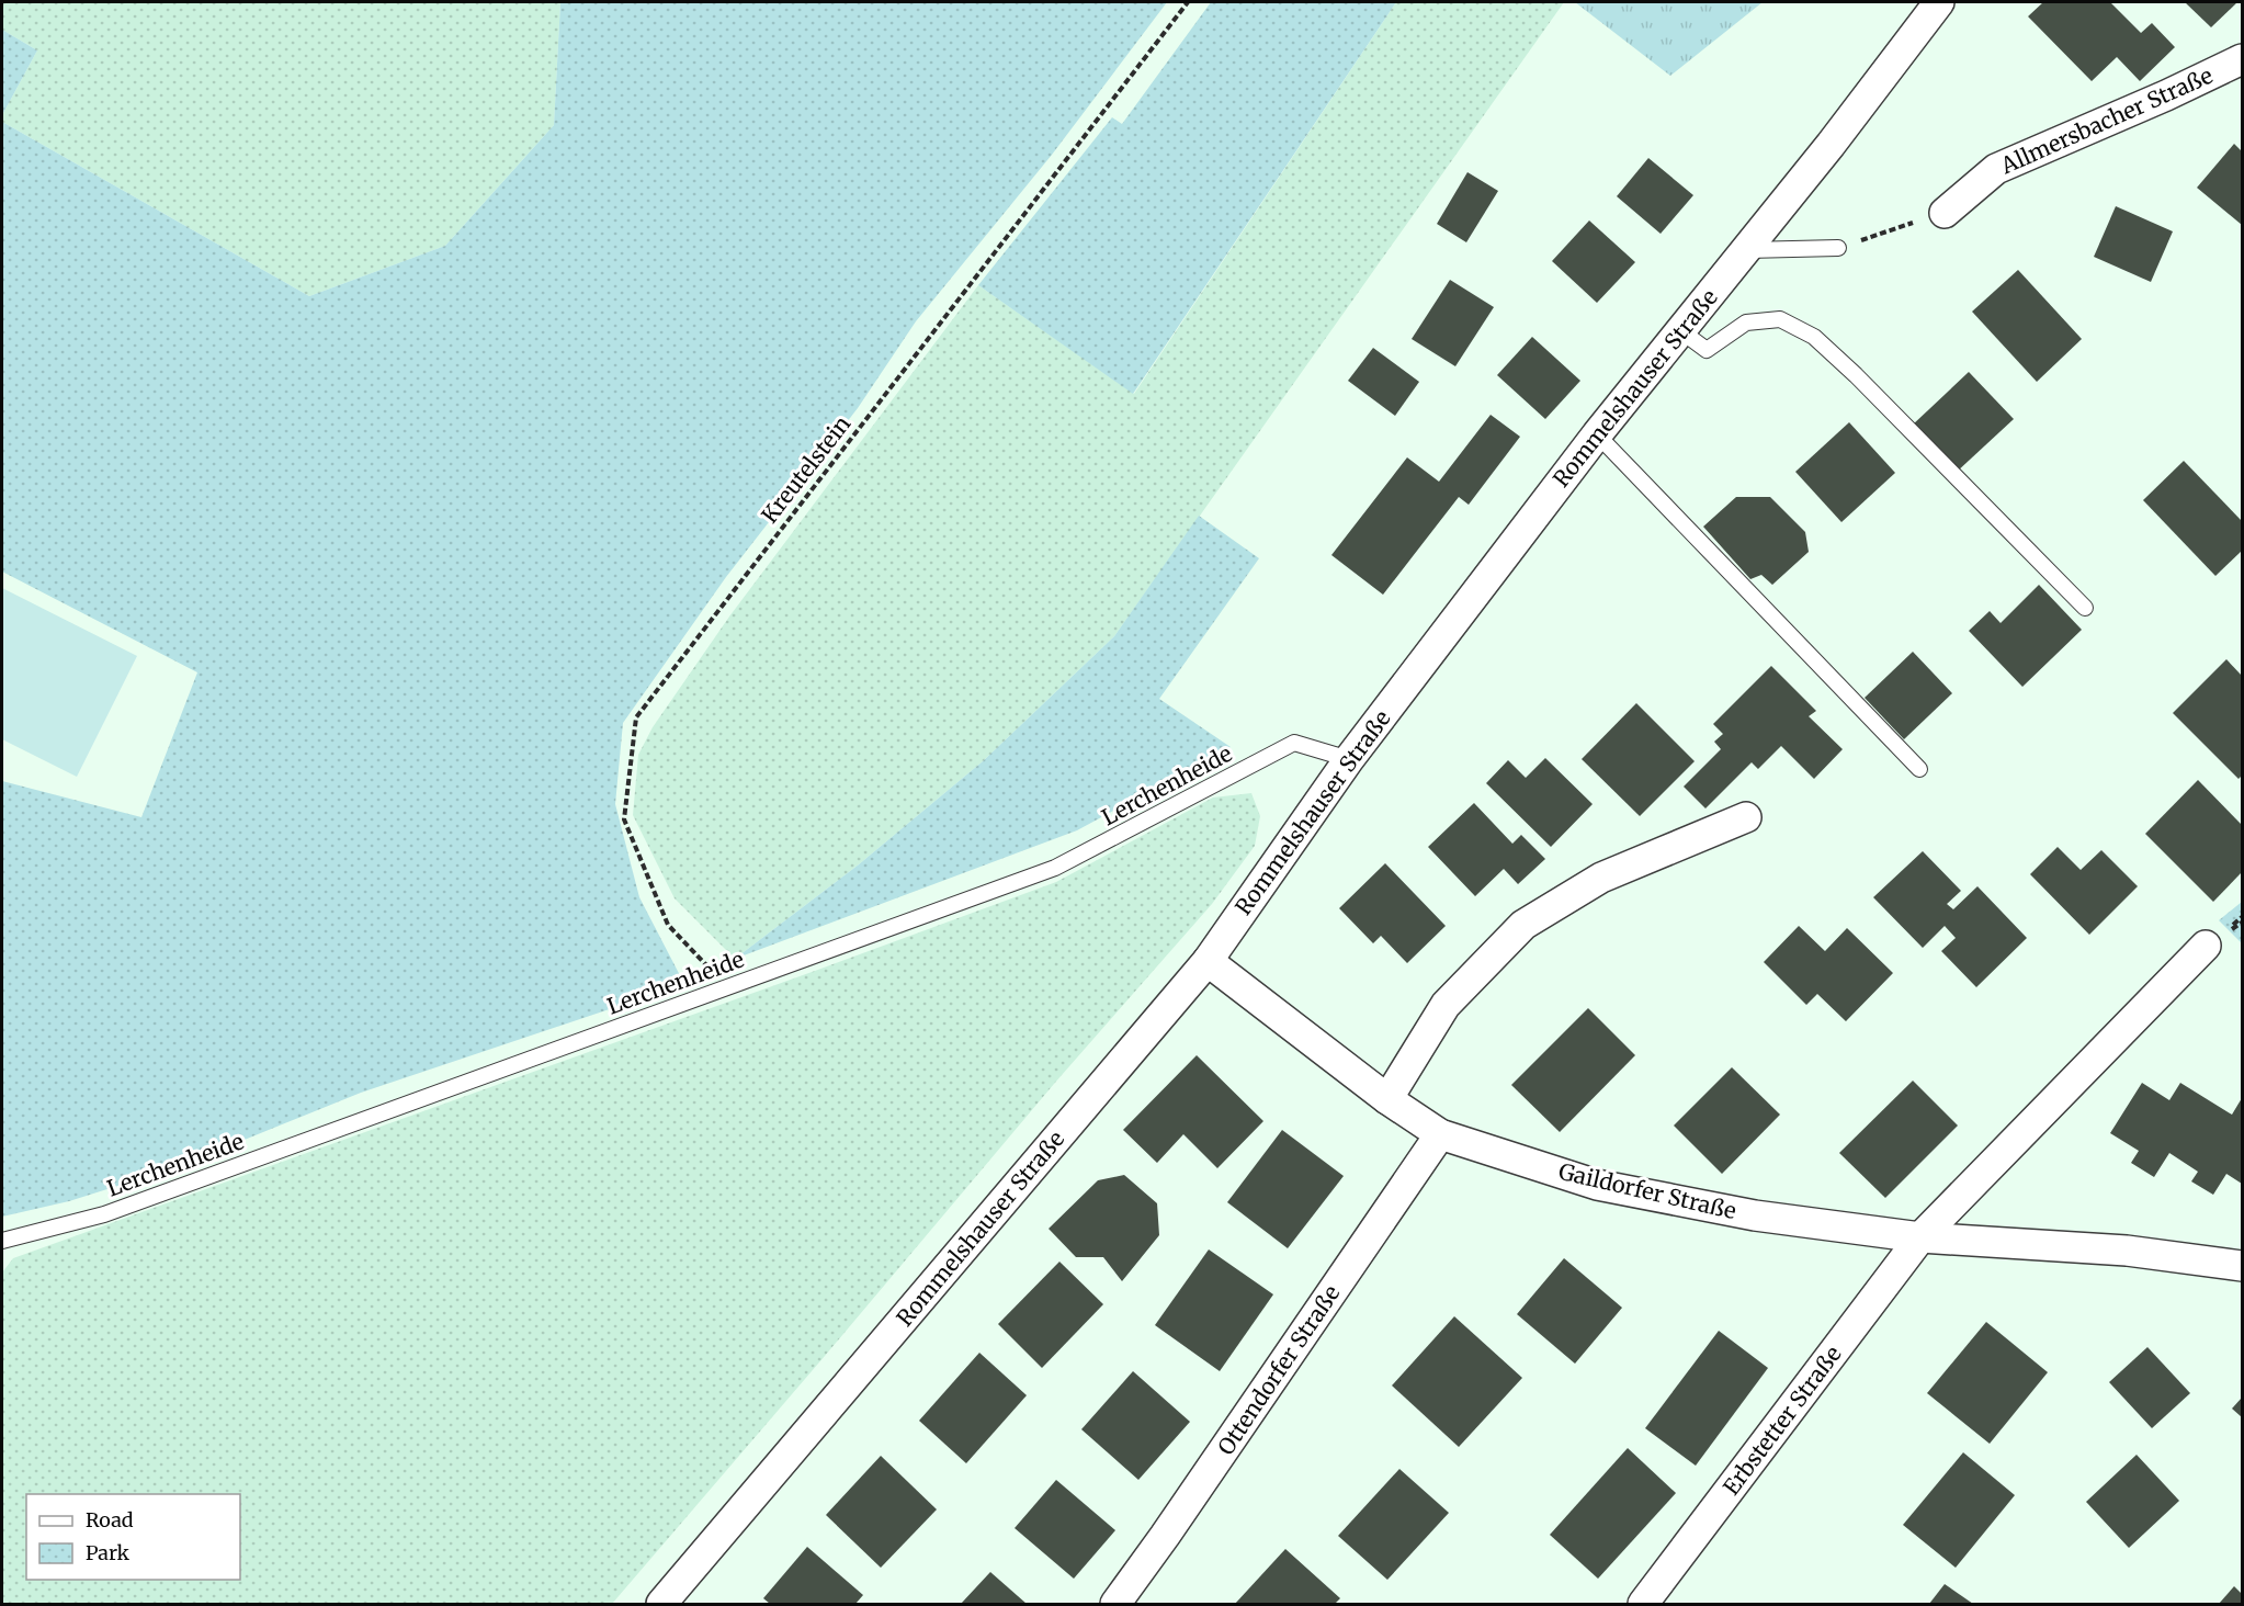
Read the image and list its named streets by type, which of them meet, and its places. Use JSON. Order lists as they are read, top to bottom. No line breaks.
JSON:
{"streets":{"street":["Allmersbacher Straße","Rommelshauser Straße","Gaildorfer Straße","Ottendorfer Straße","Erbstetter Straße"],"lane":["Lerchenheide"],"path":["Kreutelstein"]},"crossings":[["Rommelshauser Straße","Lerchenheide"],["Rommelshauser Straße","Gaildorfer Straße"],["Kreutelstein","Lerchenheide"],["Gaildorfer Straße","Ottendorfer Straße"],["Gaildorfer Straße","Erbstetter Straße"]],"legend":["Road","Park"]}
